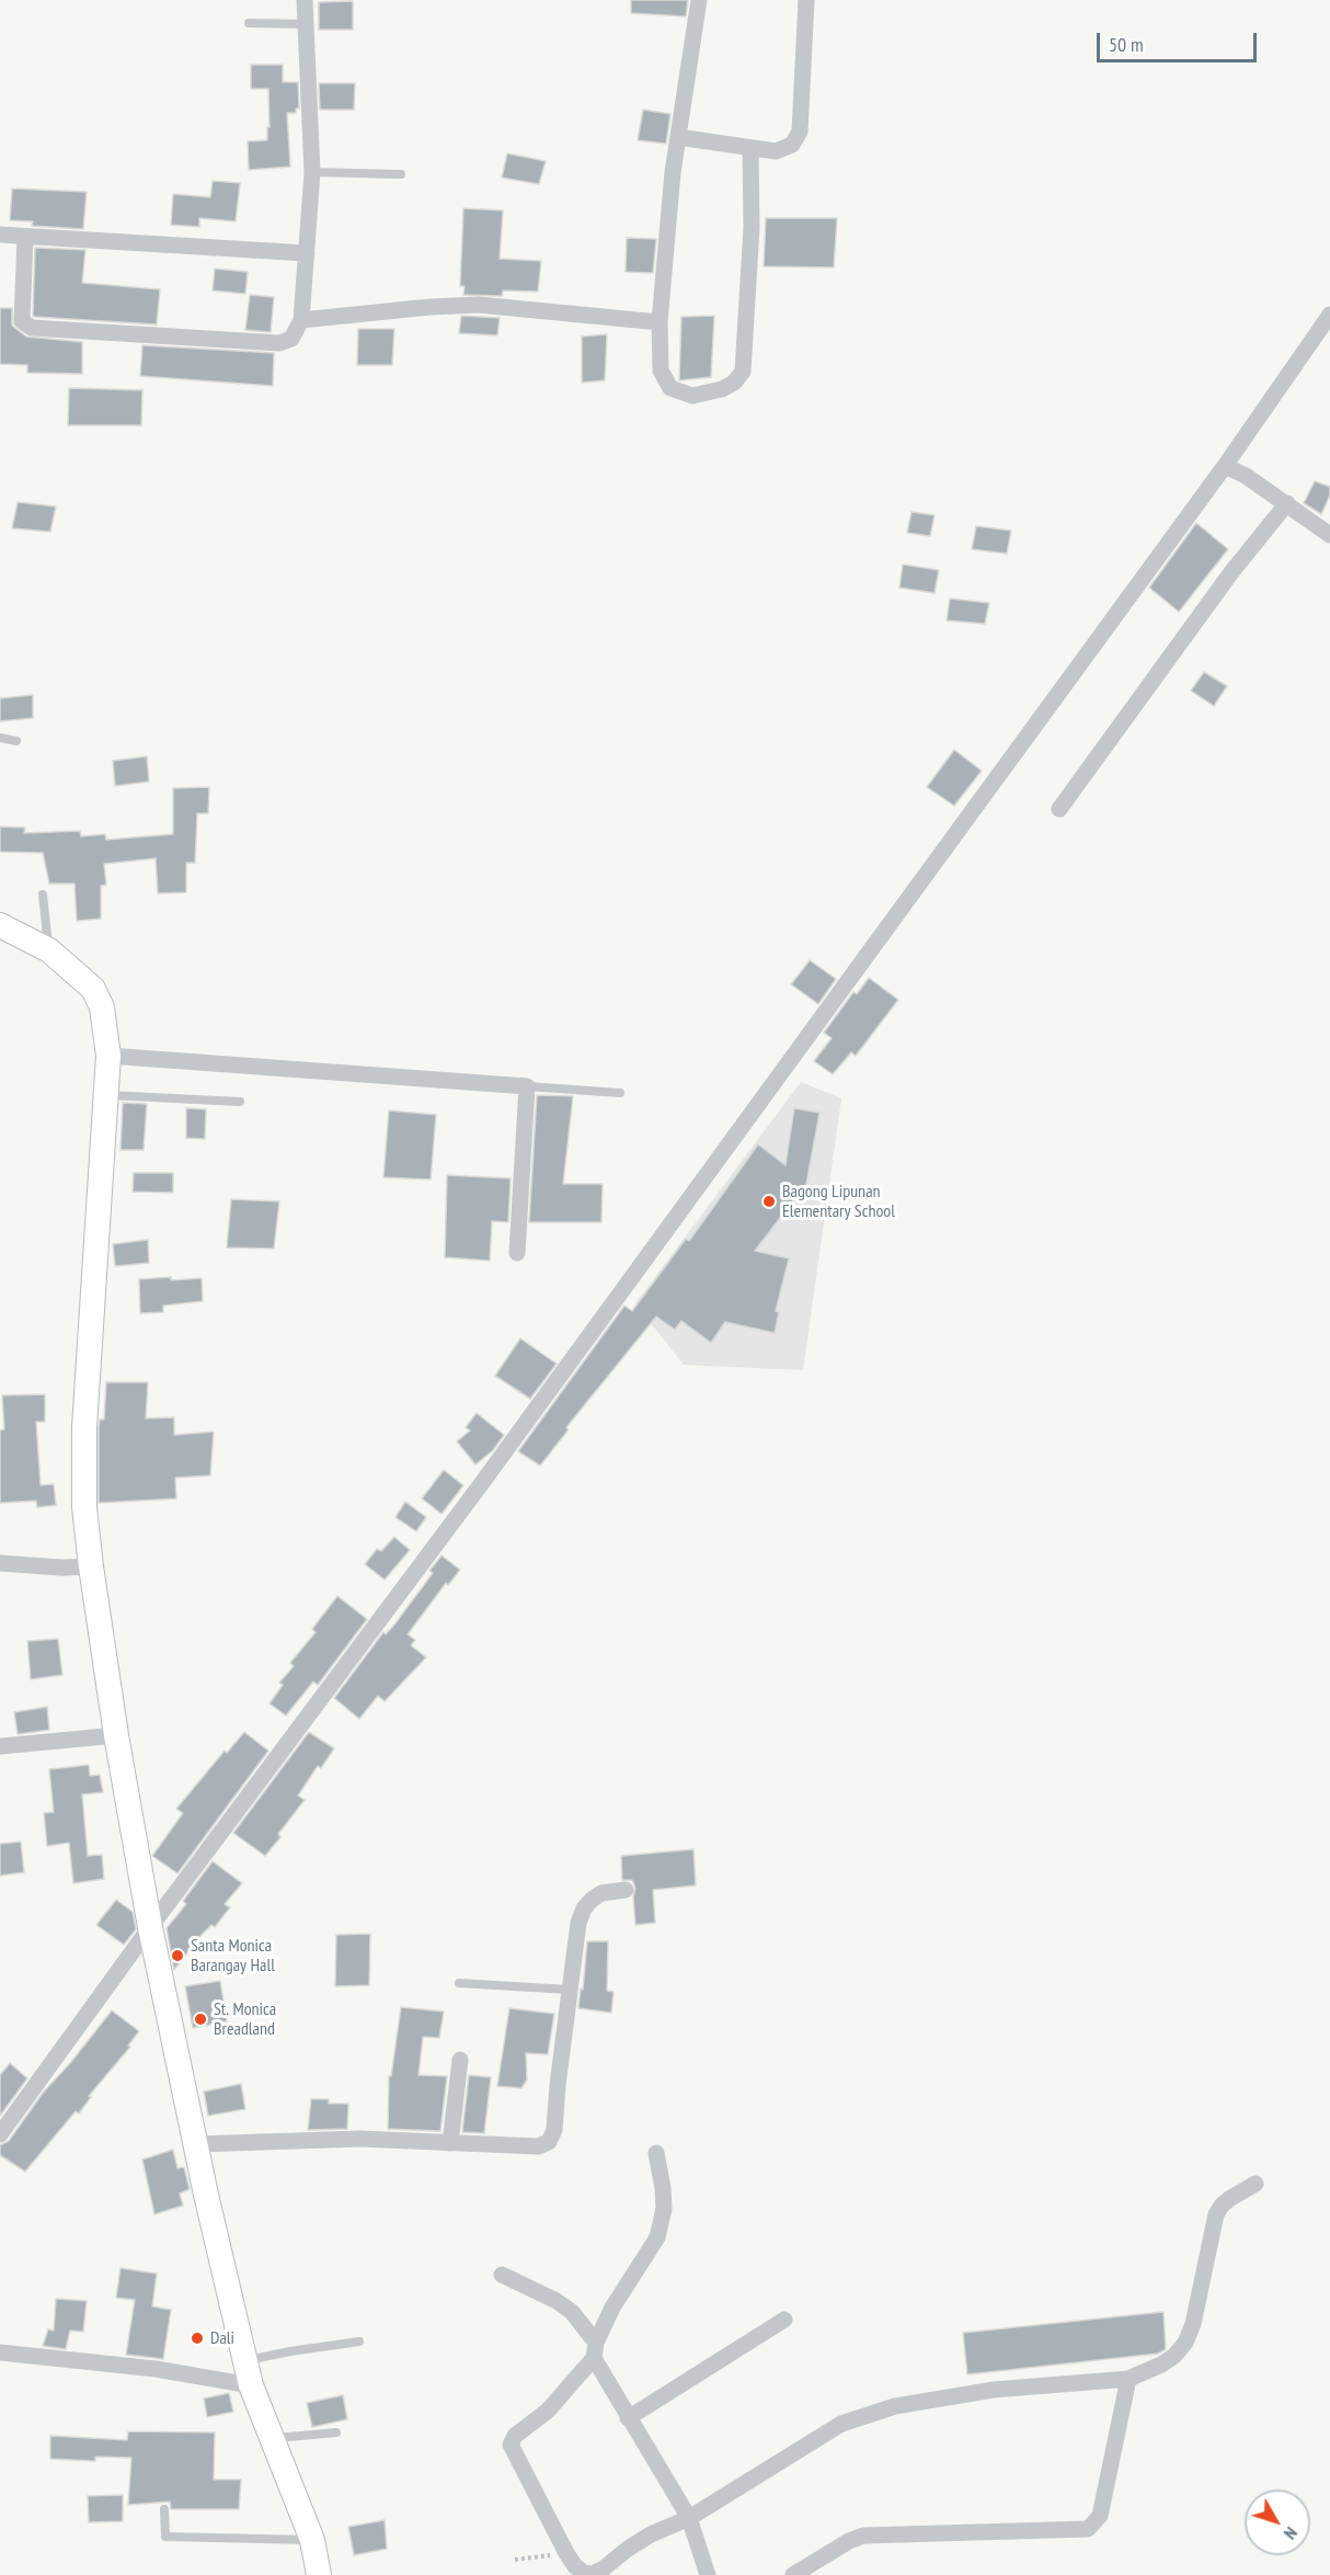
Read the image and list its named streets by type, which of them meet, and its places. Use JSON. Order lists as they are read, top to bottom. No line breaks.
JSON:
{"places":["Bagong Lipunan Elementary School","Santa Monica Barangay Hall","St. Monica Breadland","Dali"],"scale_bar":"50 m","north":"bottom right"}
